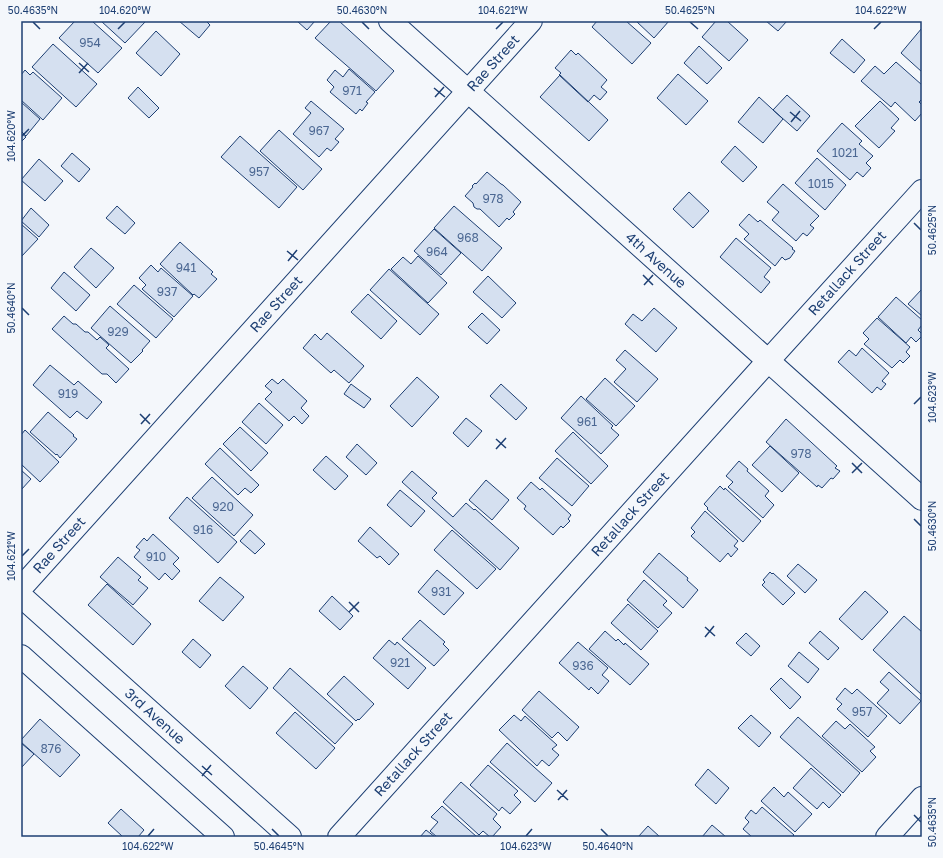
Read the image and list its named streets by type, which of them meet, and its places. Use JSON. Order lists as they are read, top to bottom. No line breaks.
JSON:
{"streets":{"street":["Rae Street","4th Avenue","Retallack Street","3rd Avenue"]},"crossings":[["Rae Street","4th Avenue"],["4th Avenue","Retallack Street"]],"house_numbers":["954","971","967","1021","957","1015","978","968","964","941","937","929","919","961","978","920","916","910","931","921","936","957","876"],"coordinates":["50.4635°N","104.620°W","50.4630°N","104.621°W","50.4625°N","104.622°W","50.4640°N","104.623°W","50.4645°N"]}
